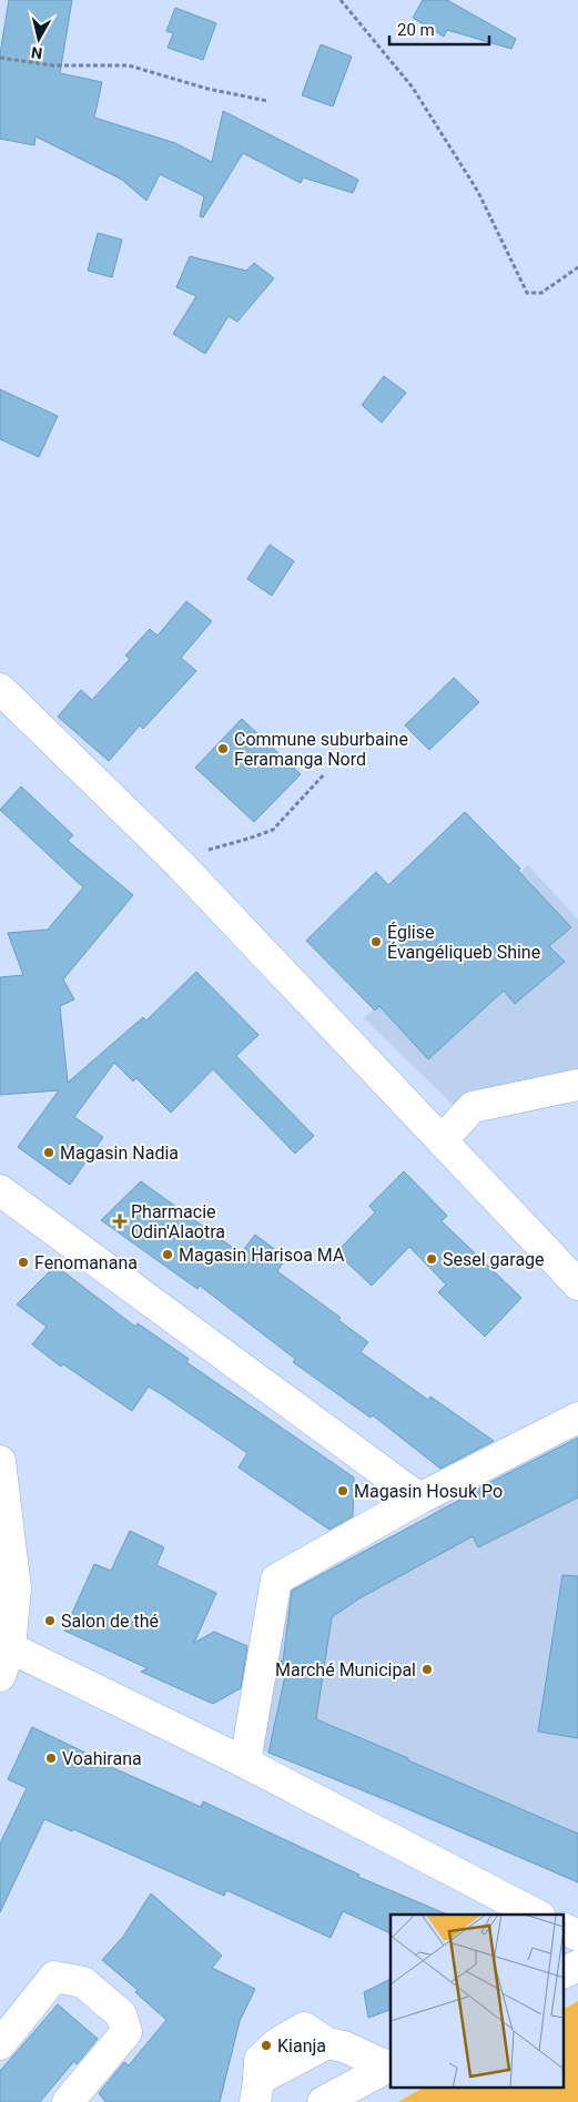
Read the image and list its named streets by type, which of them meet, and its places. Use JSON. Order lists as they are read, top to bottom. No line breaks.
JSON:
{"places":{"other":["Commune suburbaine Feramanga Nord","Église Évangéliqueb Shine","Magasin Nadia","Magasin Harisoa MA","Sesel garage","Fenomanana","Magasin Hosuk Po","Salon de thé","Marché Municipal","Voahirana","Kianja"],"health":["Pharmacie Odin'Alaotra"]},"scale_bar":"20 m","north":"bottom"}
